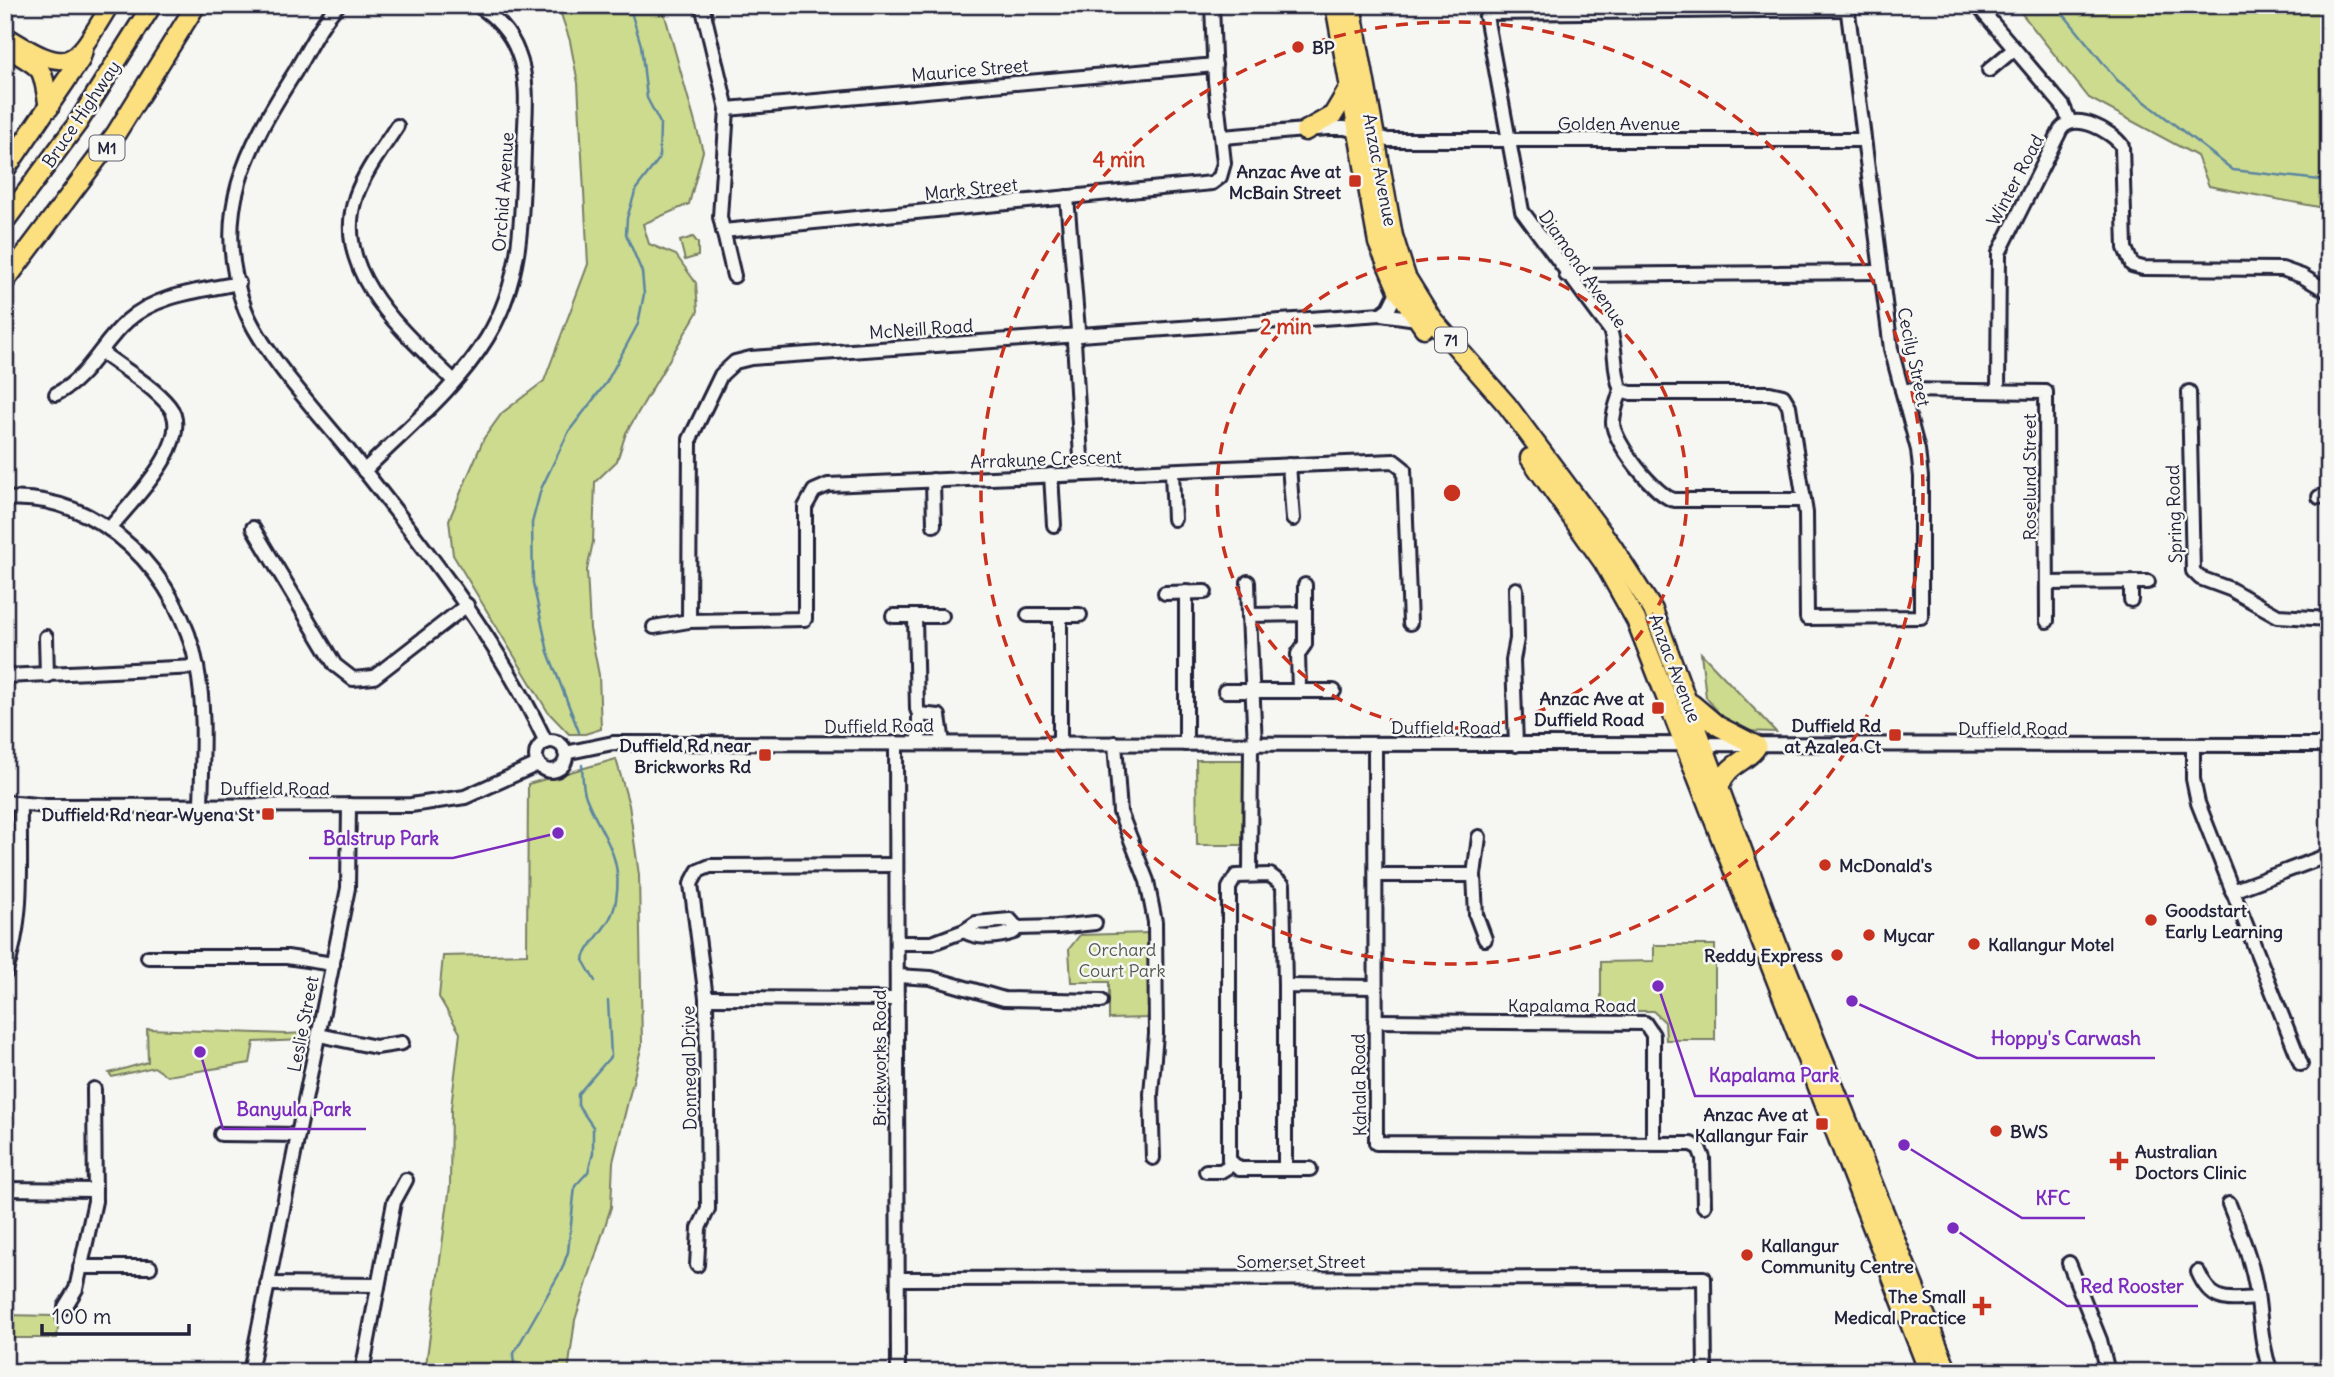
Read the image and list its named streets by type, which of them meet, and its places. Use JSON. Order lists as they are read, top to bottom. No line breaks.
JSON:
{"streets":{"highway":["Bruce Highway","M1","Anzac Avenue","71"],"street":["Maurice Street","Golden Avenue","Winter Road","Mark Street","Orchid Avenue","Diamond Avenue","McNeill Road","Cecily Street","Arrakune Crescent","Roselund Street","Spring Road","Duffield Road","Kapalama Road","Leslie Street","Brickworks Road","Donnegal Drive","Kahala Road","Somerset Street"]},"crossings":[["Golden Avenue","Anzac Avenue"],["Golden Avenue","Mark Street"],["Golden Avenue","Diamond Avenue"],["Golden Avenue","Cecily Street"],["Anzac Avenue","McNeill Road"],["Anzac Avenue","Duffield Road"],["Winter Road","Roselund Street"],["McNeill Road","Arrakune Crescent"],["Cecily Street","Roselund Street"],["Duffield Road","Leslie Street"],["Duffield Road","Brickworks Road"],["Duffield Road","Kahala Road"],["Kapalama Road","Kahala Road"],["Brickworks Road","Donnegal Drive"],["Brickworks Road","Somerset Street"]],"parks":["Orchard Court Park"],"places":{"other":["BP","Balstrup Park","McDonald's","Goodstart Early Learning","Mycar","Kallangur Motel","Reddy Express","Kapalama Park","Hoppy's Carwash","Banyula Park","BWS","KFC","Red Rooster","Kallangur Community Centre"],"transit":["Anzac Ave at McBain Street","Anzac Ave at Duffield Road","Duffield Rd at Azalea Ct","Duffield Rd near Brickworks Rd","Duffield Rd near Wyena St","Anzac Ave at Kallangur Fair"],"health":["Australian Doctors Clinic","The Small Medical Practice"]},"scale_bar":"100 m","rings":["4 min","2 min"]}
